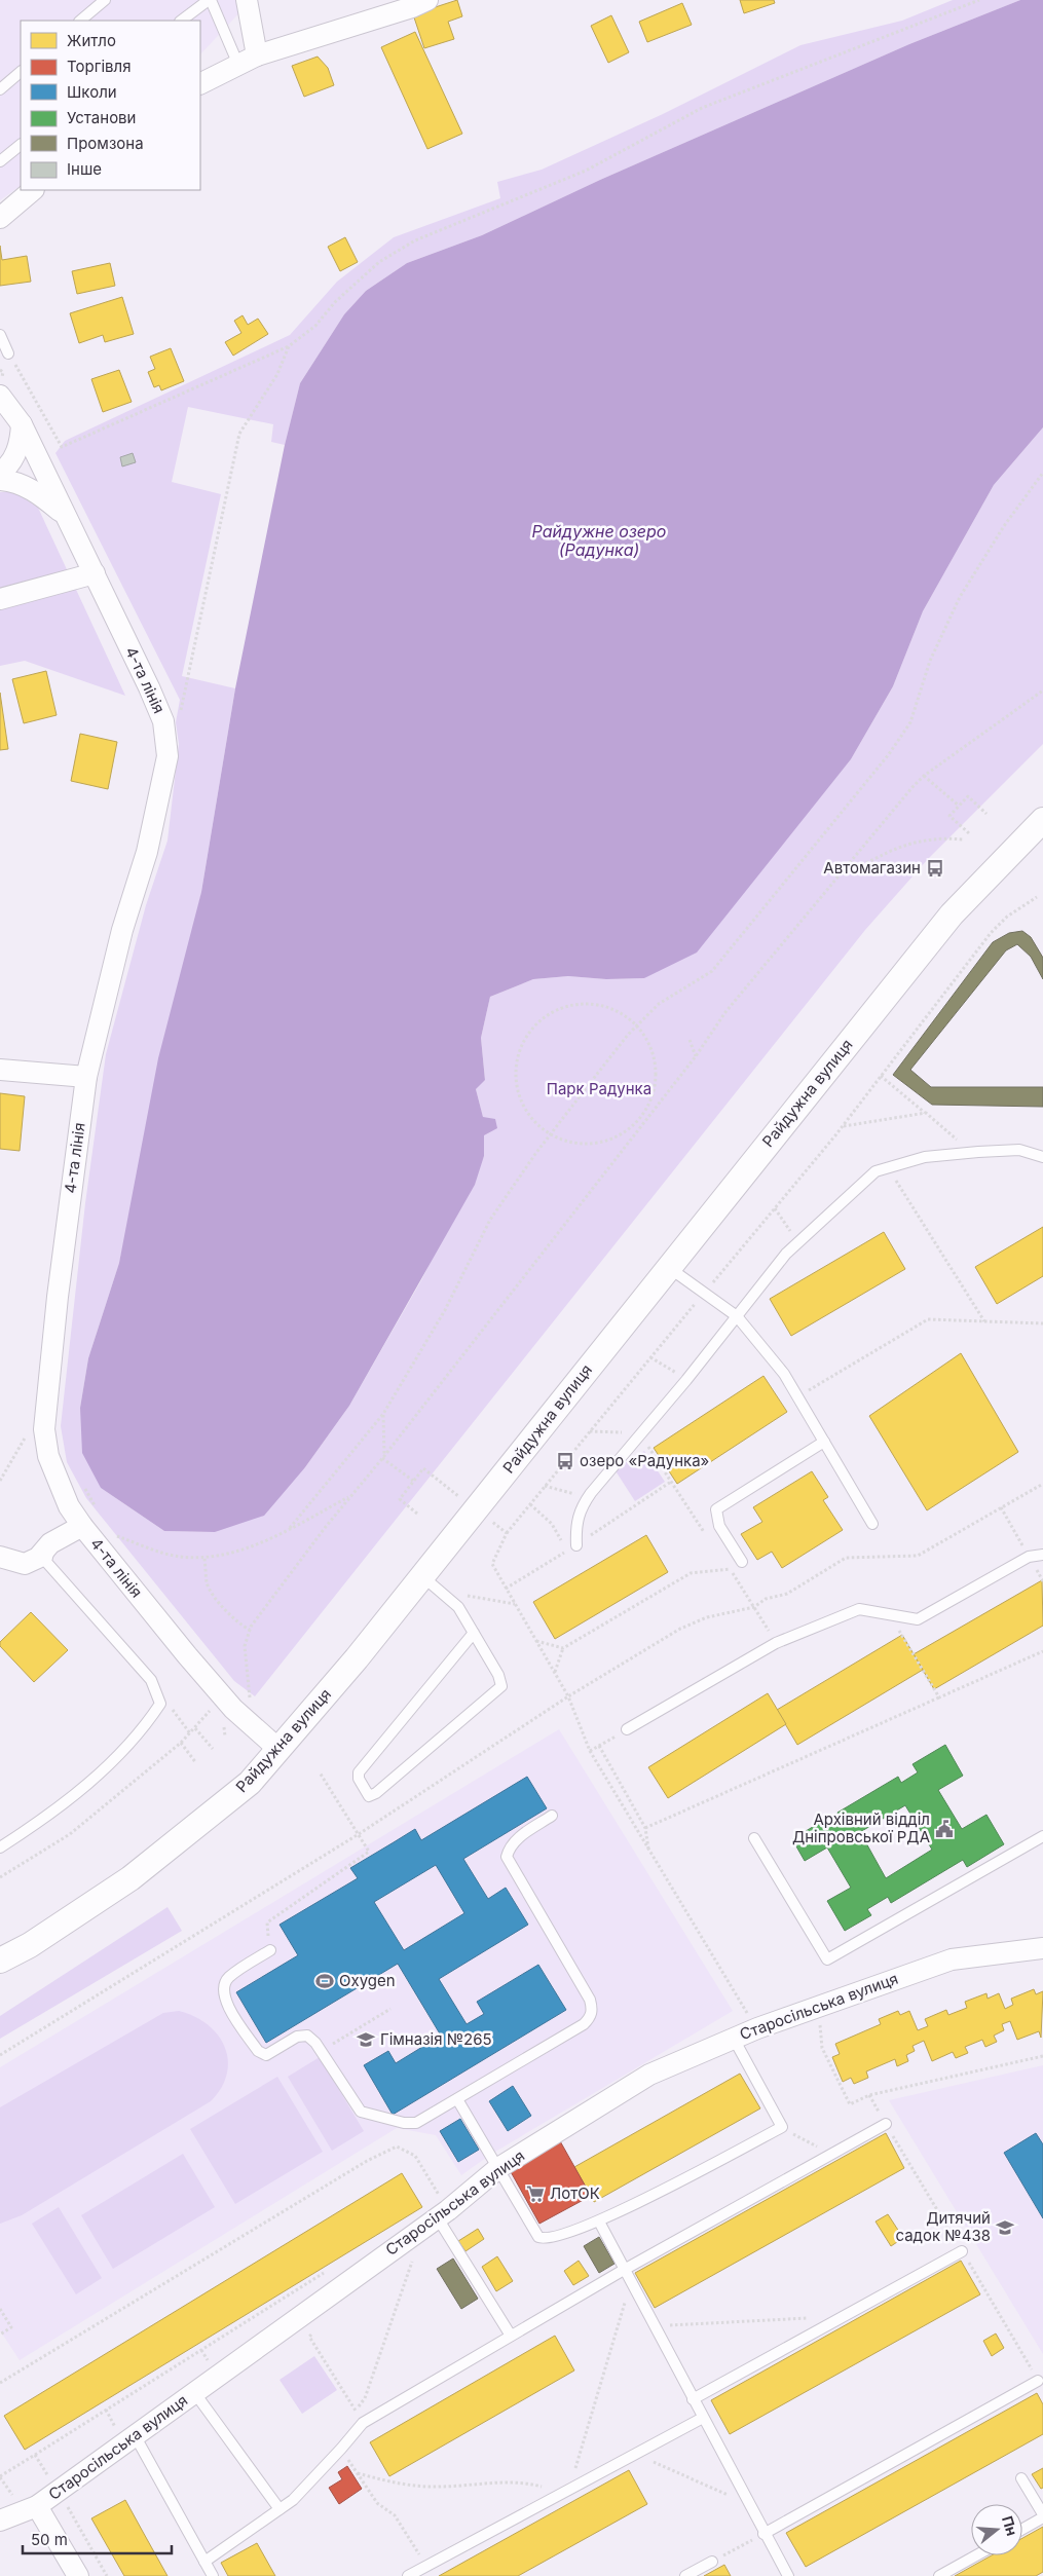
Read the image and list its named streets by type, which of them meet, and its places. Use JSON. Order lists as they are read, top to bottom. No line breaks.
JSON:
{"streets":{"street":["4-та лінія","Райдужна вулиця","Старосільська вулиця"]},"crossings":[["4-та лінія","Райдужна вулиця"]],"water":["Райдужне озеро (Радунка)"],"parks":["Парк Радунка"],"places":{"bus stop":["Автомагазин","озеро «Радунка»"],"public building":["Архівний відділ Дніпровської РДА"],"sports":["Oxygen"],"school or university":["Гімназія №265","Дитячий садок №438"],"supermarket":["ЛотОК"]},"legend":["Житло","Торгівля","Школи","Установи","Промзона","Інше"],"scale_bar":"50 m","north":"right"}
